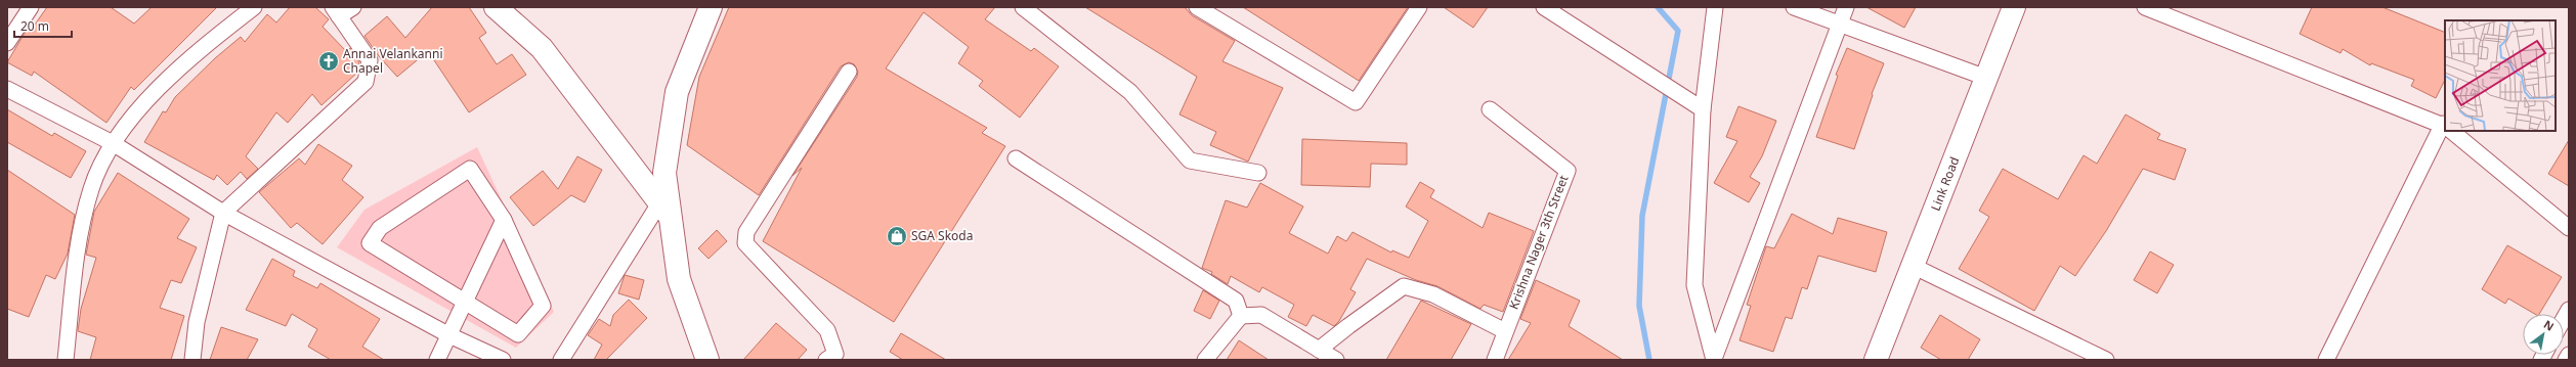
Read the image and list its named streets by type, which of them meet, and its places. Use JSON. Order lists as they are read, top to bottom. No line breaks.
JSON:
{"streets":{"street":["Link Road","Krishna Nager 3th Street"]},"places":{"church":["Annai Velankanni Chapel"],"shop":["SGA Skoda"]},"scale_bar":"20 m","north":"top right"}
